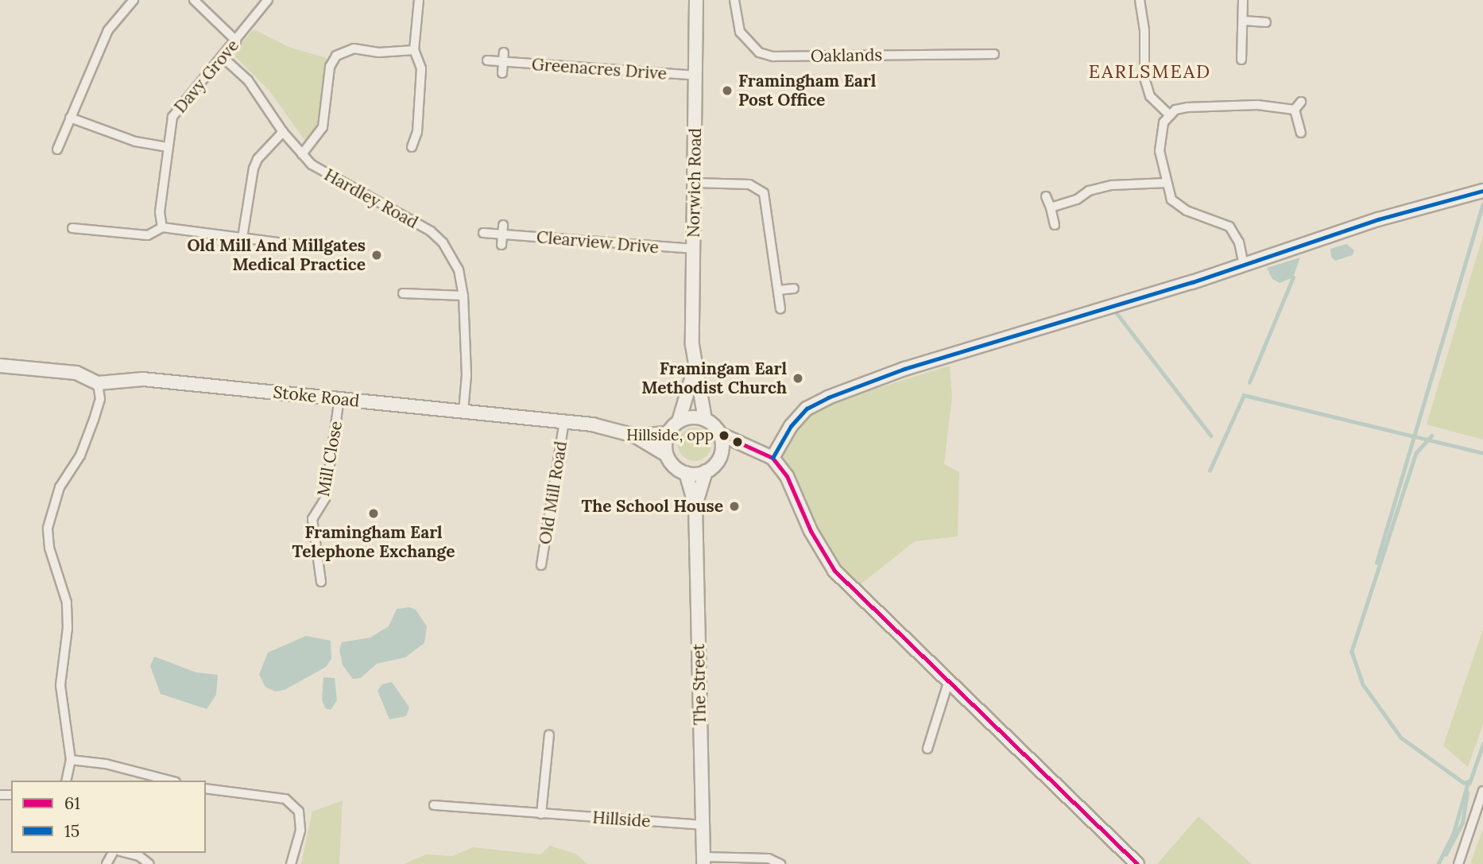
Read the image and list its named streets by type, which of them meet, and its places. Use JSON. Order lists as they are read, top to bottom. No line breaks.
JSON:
{"streets":{"street":["Oaklands","Greenacres Drive","Davy Grove","Norwich Road","Hardley Road","Clearview Drive","Stoke Road","Mill Close","Old Mill Road","The Street","Hillside"]},"crossings":[["Greenacres Drive","Norwich Road"],["Davy Grove","Hardley Road"],["Norwich Road","Clearview Drive"],["Norwich Road","Stoke Road"],["Norwich Road","The Street"],["Hardley Road","Stoke Road"],["Stoke Road","Mill Close"],["Stoke Road","Old Mill Road"],["Stoke Road","The Street"],["The Street","Hillside"]],"districts":["EARLSMEAD"],"places":["Framingham Earl Post Office","Old Mill And Millgates Medical Practice","Framingam Earl Methodist Church","Hillside, opp","The School House","Framingham Earl Telephone Exchange"],"lines":["transit line 15","transit line 61"],"legend":["61","15"]}
